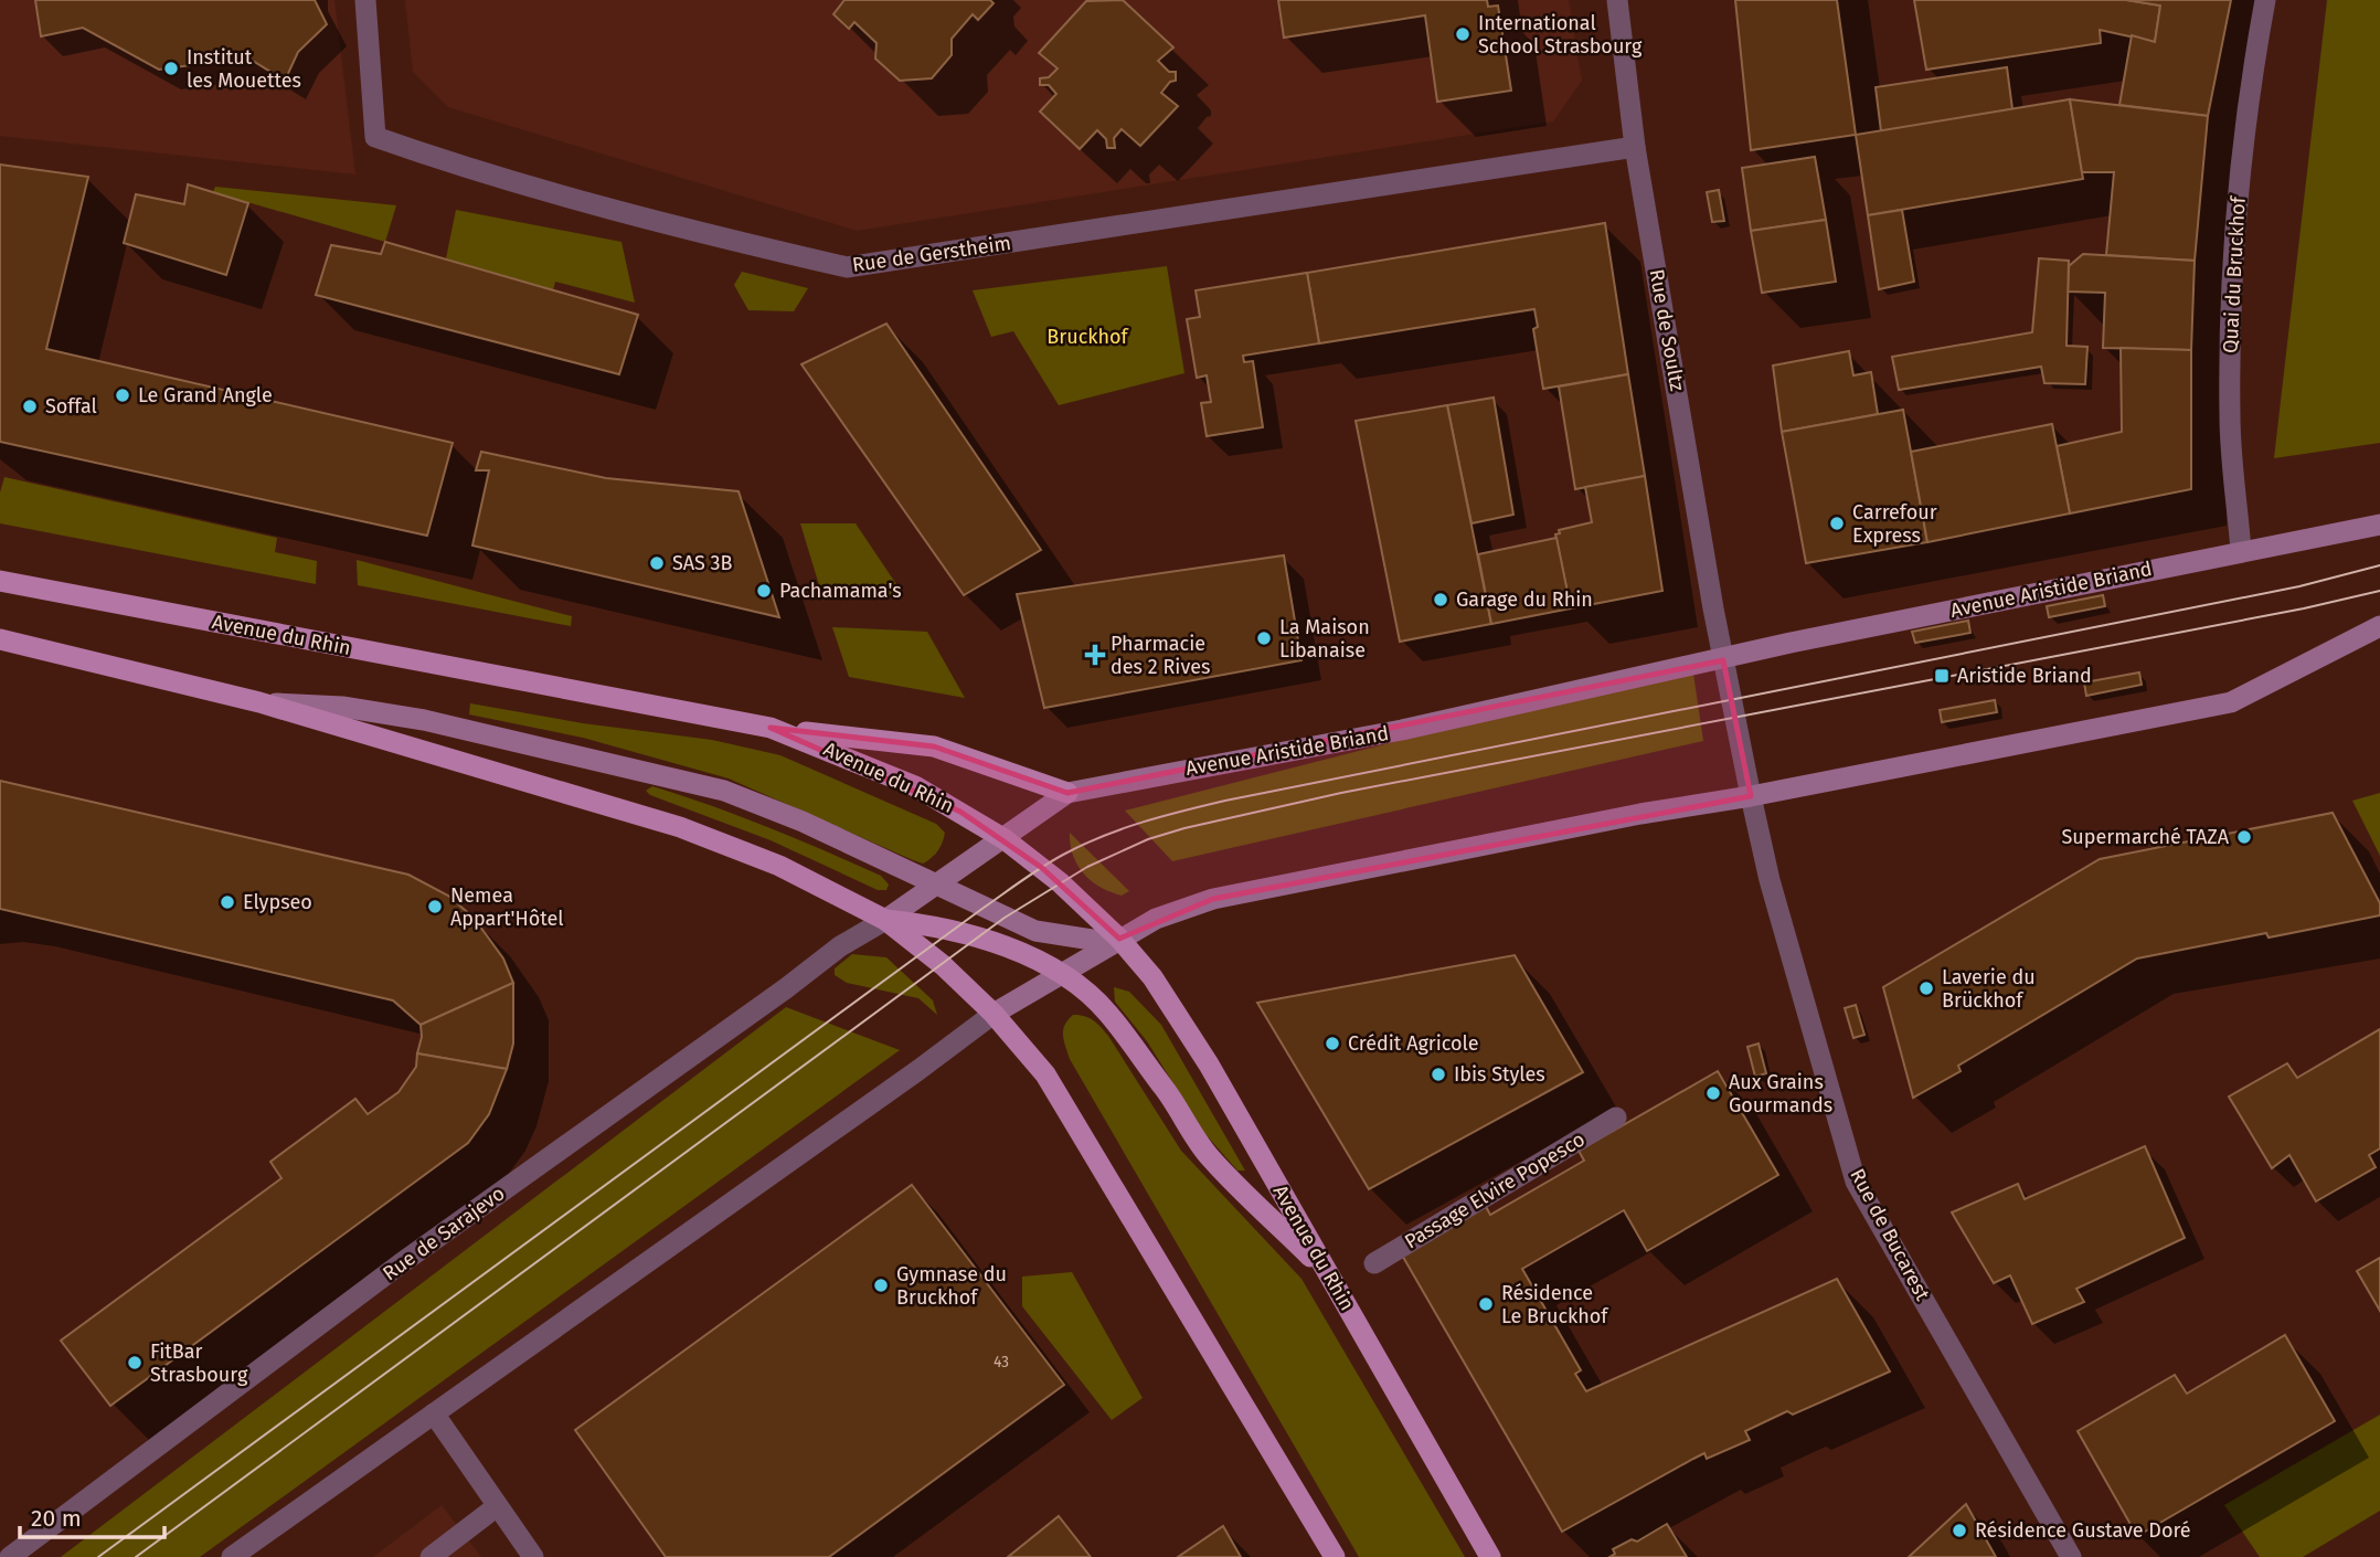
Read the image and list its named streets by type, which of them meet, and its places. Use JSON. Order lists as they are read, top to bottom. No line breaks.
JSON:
{"streets":{"main road":["Avenue Aristide Briand","Avenue du Rhin"],"street":["Rue de Gerstheim","Quai du Bruckhof","Rue de Soultz","Passage Elvire Popesco","Rue de Sarajevo","Rue de Bucarest"]},"crossings":[["Rue de Gerstheim","Rue de Soultz"],["Quai du Bruckhof","Avenue Aristide Briand"],["Rue de Soultz","Avenue Aristide Briand"],["Avenue Aristide Briand","Avenue du Rhin"],["Avenue Aristide Briand","Rue de Sarajevo"]],"parks":["Bruckhof"],"places":{"other":["International School Strasbourg","Institut les Mouettes","Le Grand Angle","Soffal","Carrefour Express","SAS 3B","Pachamama's","Garage du Rhin","La Maison Libanaise","Supermarché TAZA","Elypseo","Nemea Appart'Hôtel","Laverie du Brückhof","Crédit Agricole","Ibis Styles","Aux Grains Gourmands","Gymnase du Bruckhof","Résidence Le Bruckhof","FitBar Strasbourg","Résidence Gustave Doré"],"health":["Pharmacie des 2 Rives"],"transit":["Aristide Briand"]},"house_numbers":["43"],"scale_bar":"20 m"}
